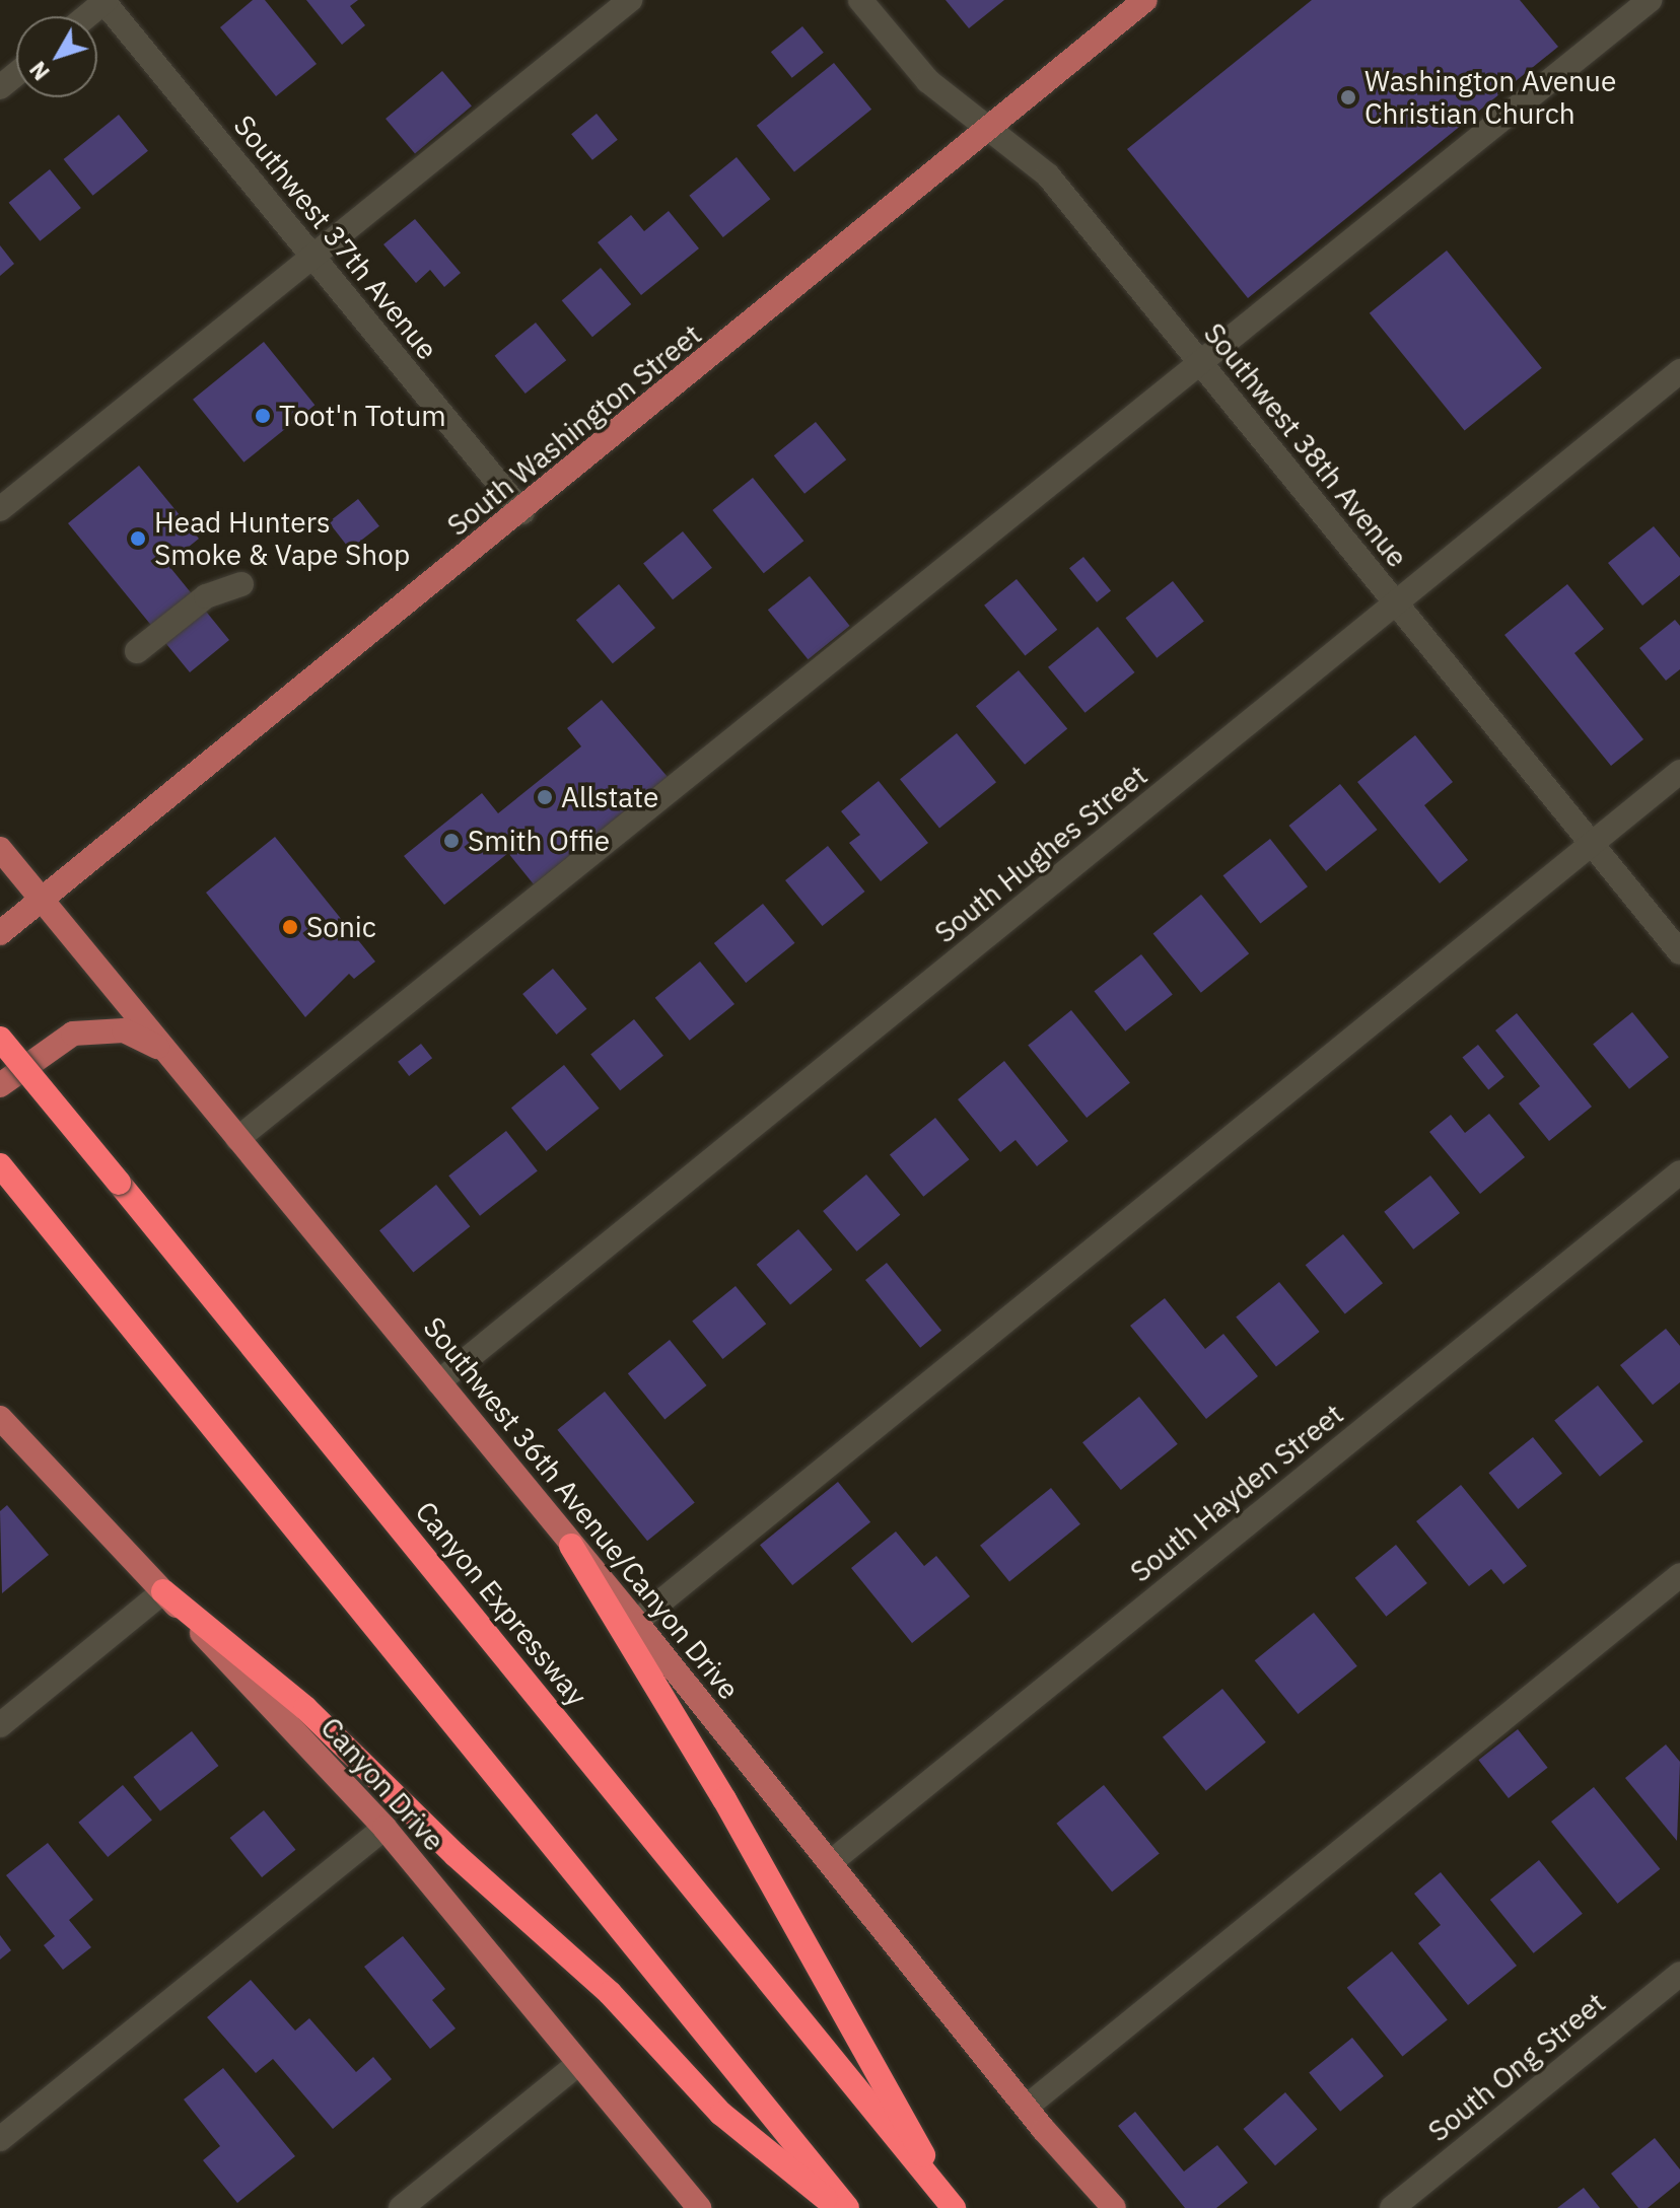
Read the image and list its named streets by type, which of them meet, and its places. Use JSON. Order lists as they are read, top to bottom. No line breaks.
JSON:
{"streets":{"highway":["Canyon Expressway"],"main road":["South Washington Street","Southwest 36th Avenue/Canyon Drive","Canyon Drive"],"street":["Southwest 37th Avenue","Southwest 38th Avenue","South Hughes Street","South Hayden Street","South Ong Street"]},"crossings":[["Southwest 37th Avenue","South Washington Street"],["South Washington Street","Southwest 38th Avenue"],["South Washington Street","Southwest 36th Avenue/Canyon Drive"],["Southwest 38th Avenue","South Hughes Street"],["South Hughes Street","Southwest 36th Avenue/Canyon Drive"],["South Hayden Street","Southwest 36th Avenue/Canyon Drive"]],"places":["Washington Avenue Christian Church","Toot'n Totum","Head Hunters Smoke & Vape Shop","Allstate","Smith Offie","Sonic"],"north":"bottom left"}
